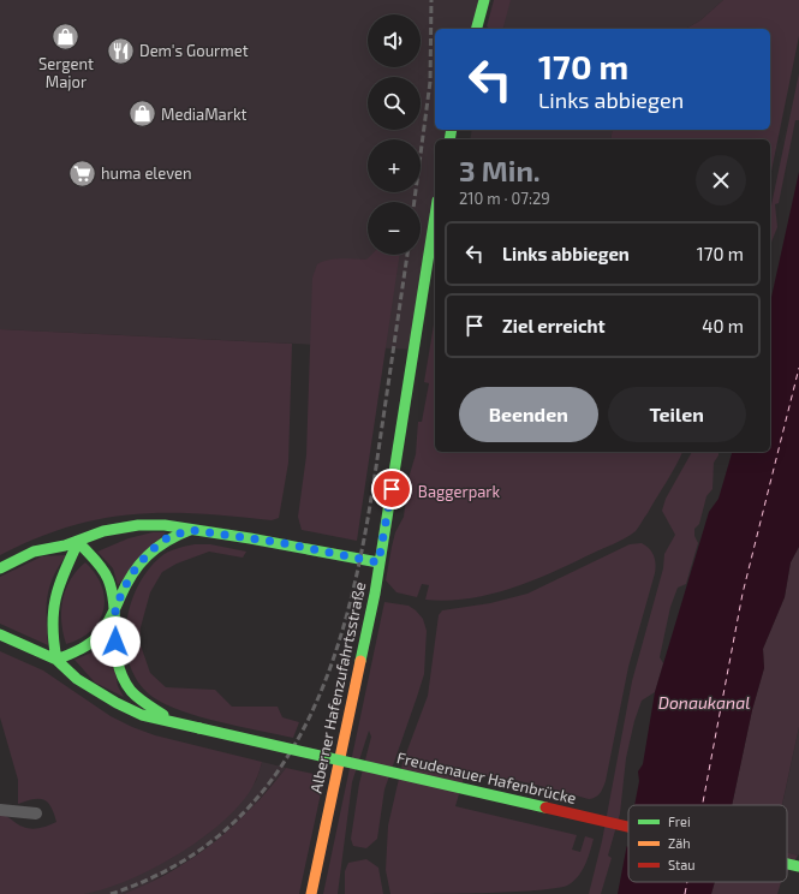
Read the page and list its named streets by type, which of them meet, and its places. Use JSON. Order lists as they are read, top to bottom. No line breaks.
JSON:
{"streets":{"street":["Alberner Hafenzufahrtsstraße","Freudenauer Hafenbrücke"]},"water":["Donaukanal"],"parks":["Baggerpark"],"places":{"shop":["Sergent Major","MediaMarkt"],"restaurant":["Dem's Gourmet"],"supermarket":["huma eleven"]},"legend":["Frei","Zäh","Stau"],"page":{"map_buttons":["+","−"],"turn":["170 m","Links abbiegen"],"heading":["3 Min.","210 m · 07:29"],"list":[{"name":"Links abbiegen","value":"170 m"},{"name":"Ziel erreicht","value":"40 m"}],"buttons":["Beenden","Teilen"]}}
